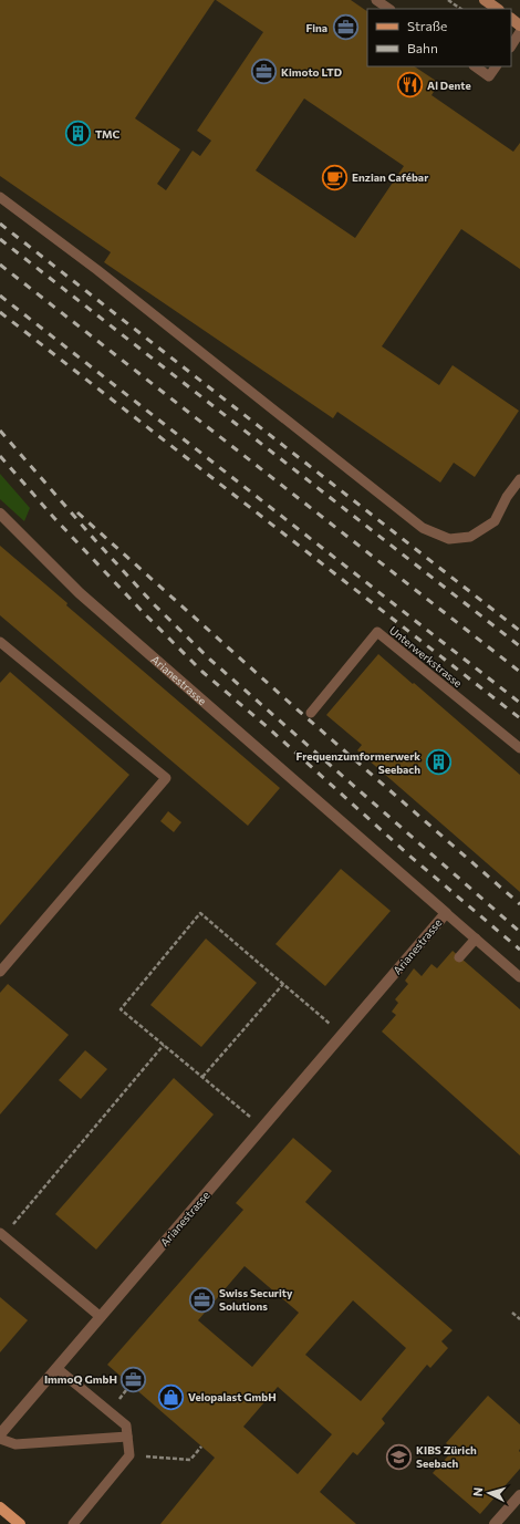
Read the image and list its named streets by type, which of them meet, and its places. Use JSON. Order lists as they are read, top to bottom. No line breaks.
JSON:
{"streets":{"street":["Arianestrasse"],"lane":["Unterwerkstrasse"]},"places":{"office":["Fina","Kimoto LTD","Swiss Security Solutions","ImmoQ GmbH"],"restaurant":["Al Dente"],"building":["TMC","Frequenzumformerwerk Seebach"],"cafe":["Enzian Cafébar"],"shop":["Velopalast GmbH"],"school or university":["KIBS Zürich Seebach"]},"legend":["Straße","Bahn"],"north":"left"}
